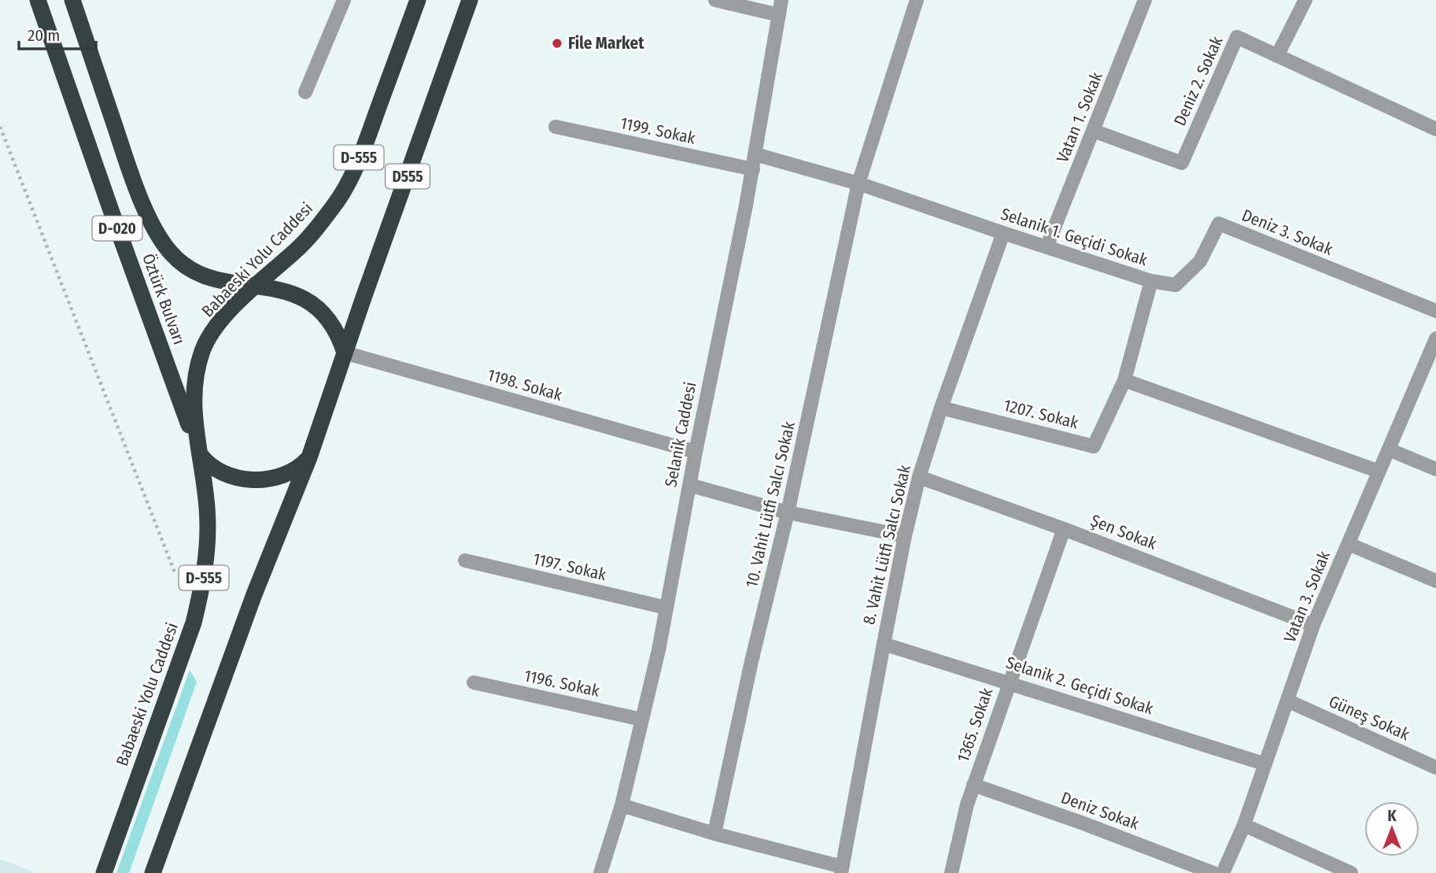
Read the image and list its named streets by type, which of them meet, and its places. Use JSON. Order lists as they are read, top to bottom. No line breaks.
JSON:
{"streets":{"highway":["D-555","D555","D-020","Babaeski Yolu Caddesi","Öztürk Bulvarı"],"street":["Deniz 2. Sokak","Vatan 1. Sokak","1199. Sokak","Deniz 3. Sokak","Selanik 1. Geçidi Sokak","1198. Sokak","1207. Sokak","Selanik Caddesi","10. Vahit Lütfi Salcı Sokak","Şen Sokak","8. Vahit Lütfi Salcı Sokak","1197. Sokak","Vatan 3. Sokak","1196. Sokak","Selanik 2. Geçidi Sokak","Güneş Sokak","1365. Sokak","Deniz Sokak"]},"crossings":[["Deniz 2. Sokak","Vatan 1. Sokak"],["Vatan 1. Sokak","Selanik 1. Geçidi Sokak"],["1199. Sokak","Selanik Caddesi"],["D555","D-020"],["D555","Babaeski Yolu Caddesi"],["D555","Öztürk Bulvarı"],["D555","1198. Sokak"],["D-020","Babaeski Yolu Caddesi"],["D-020","Öztürk Bulvarı"],["D-020","1198. Sokak"],["Deniz 3. Sokak","Selanik 1. Geçidi Sokak"],["Selanik 1. Geçidi Sokak","1207. Sokak"],["Selanik 1. Geçidi Sokak","Selanik Caddesi"],["Selanik 1. Geçidi Sokak","10. Vahit Lütfi Salcı Sokak"],["Selanik 1. Geçidi Sokak","8. Vahit Lütfi Salcı Sokak"],["Babaeski Yolu Caddesi","Öztürk Bulvarı"],["Babaeski Yolu Caddesi","1198. Sokak"],["Öztürk Bulvarı","1198. Sokak"],["1198. Sokak","Selanik Caddesi"],["1207. Sokak","8. Vahit Lütfi Salcı Sokak"],["Selanik Caddesi","1197. Sokak"],["Selanik Caddesi","1196. Sokak"],["Şen Sokak","8. Vahit Lütfi Salcı Sokak"],["Şen Sokak","Vatan 3. Sokak"],["Şen Sokak","1365. Sokak"],["8. Vahit Lütfi Salcı Sokak","Selanik 2. Geçidi Sokak"],["Vatan 3. Sokak","Selanik 2. Geçidi Sokak"],["Vatan 3. Sokak","Güneş Sokak"],["Selanik 2. Geçidi Sokak","1365. Sokak"],["1365. Sokak","Deniz Sokak"]],"places":["File Market"],"scale_bar":"20 m","north":"top"}
